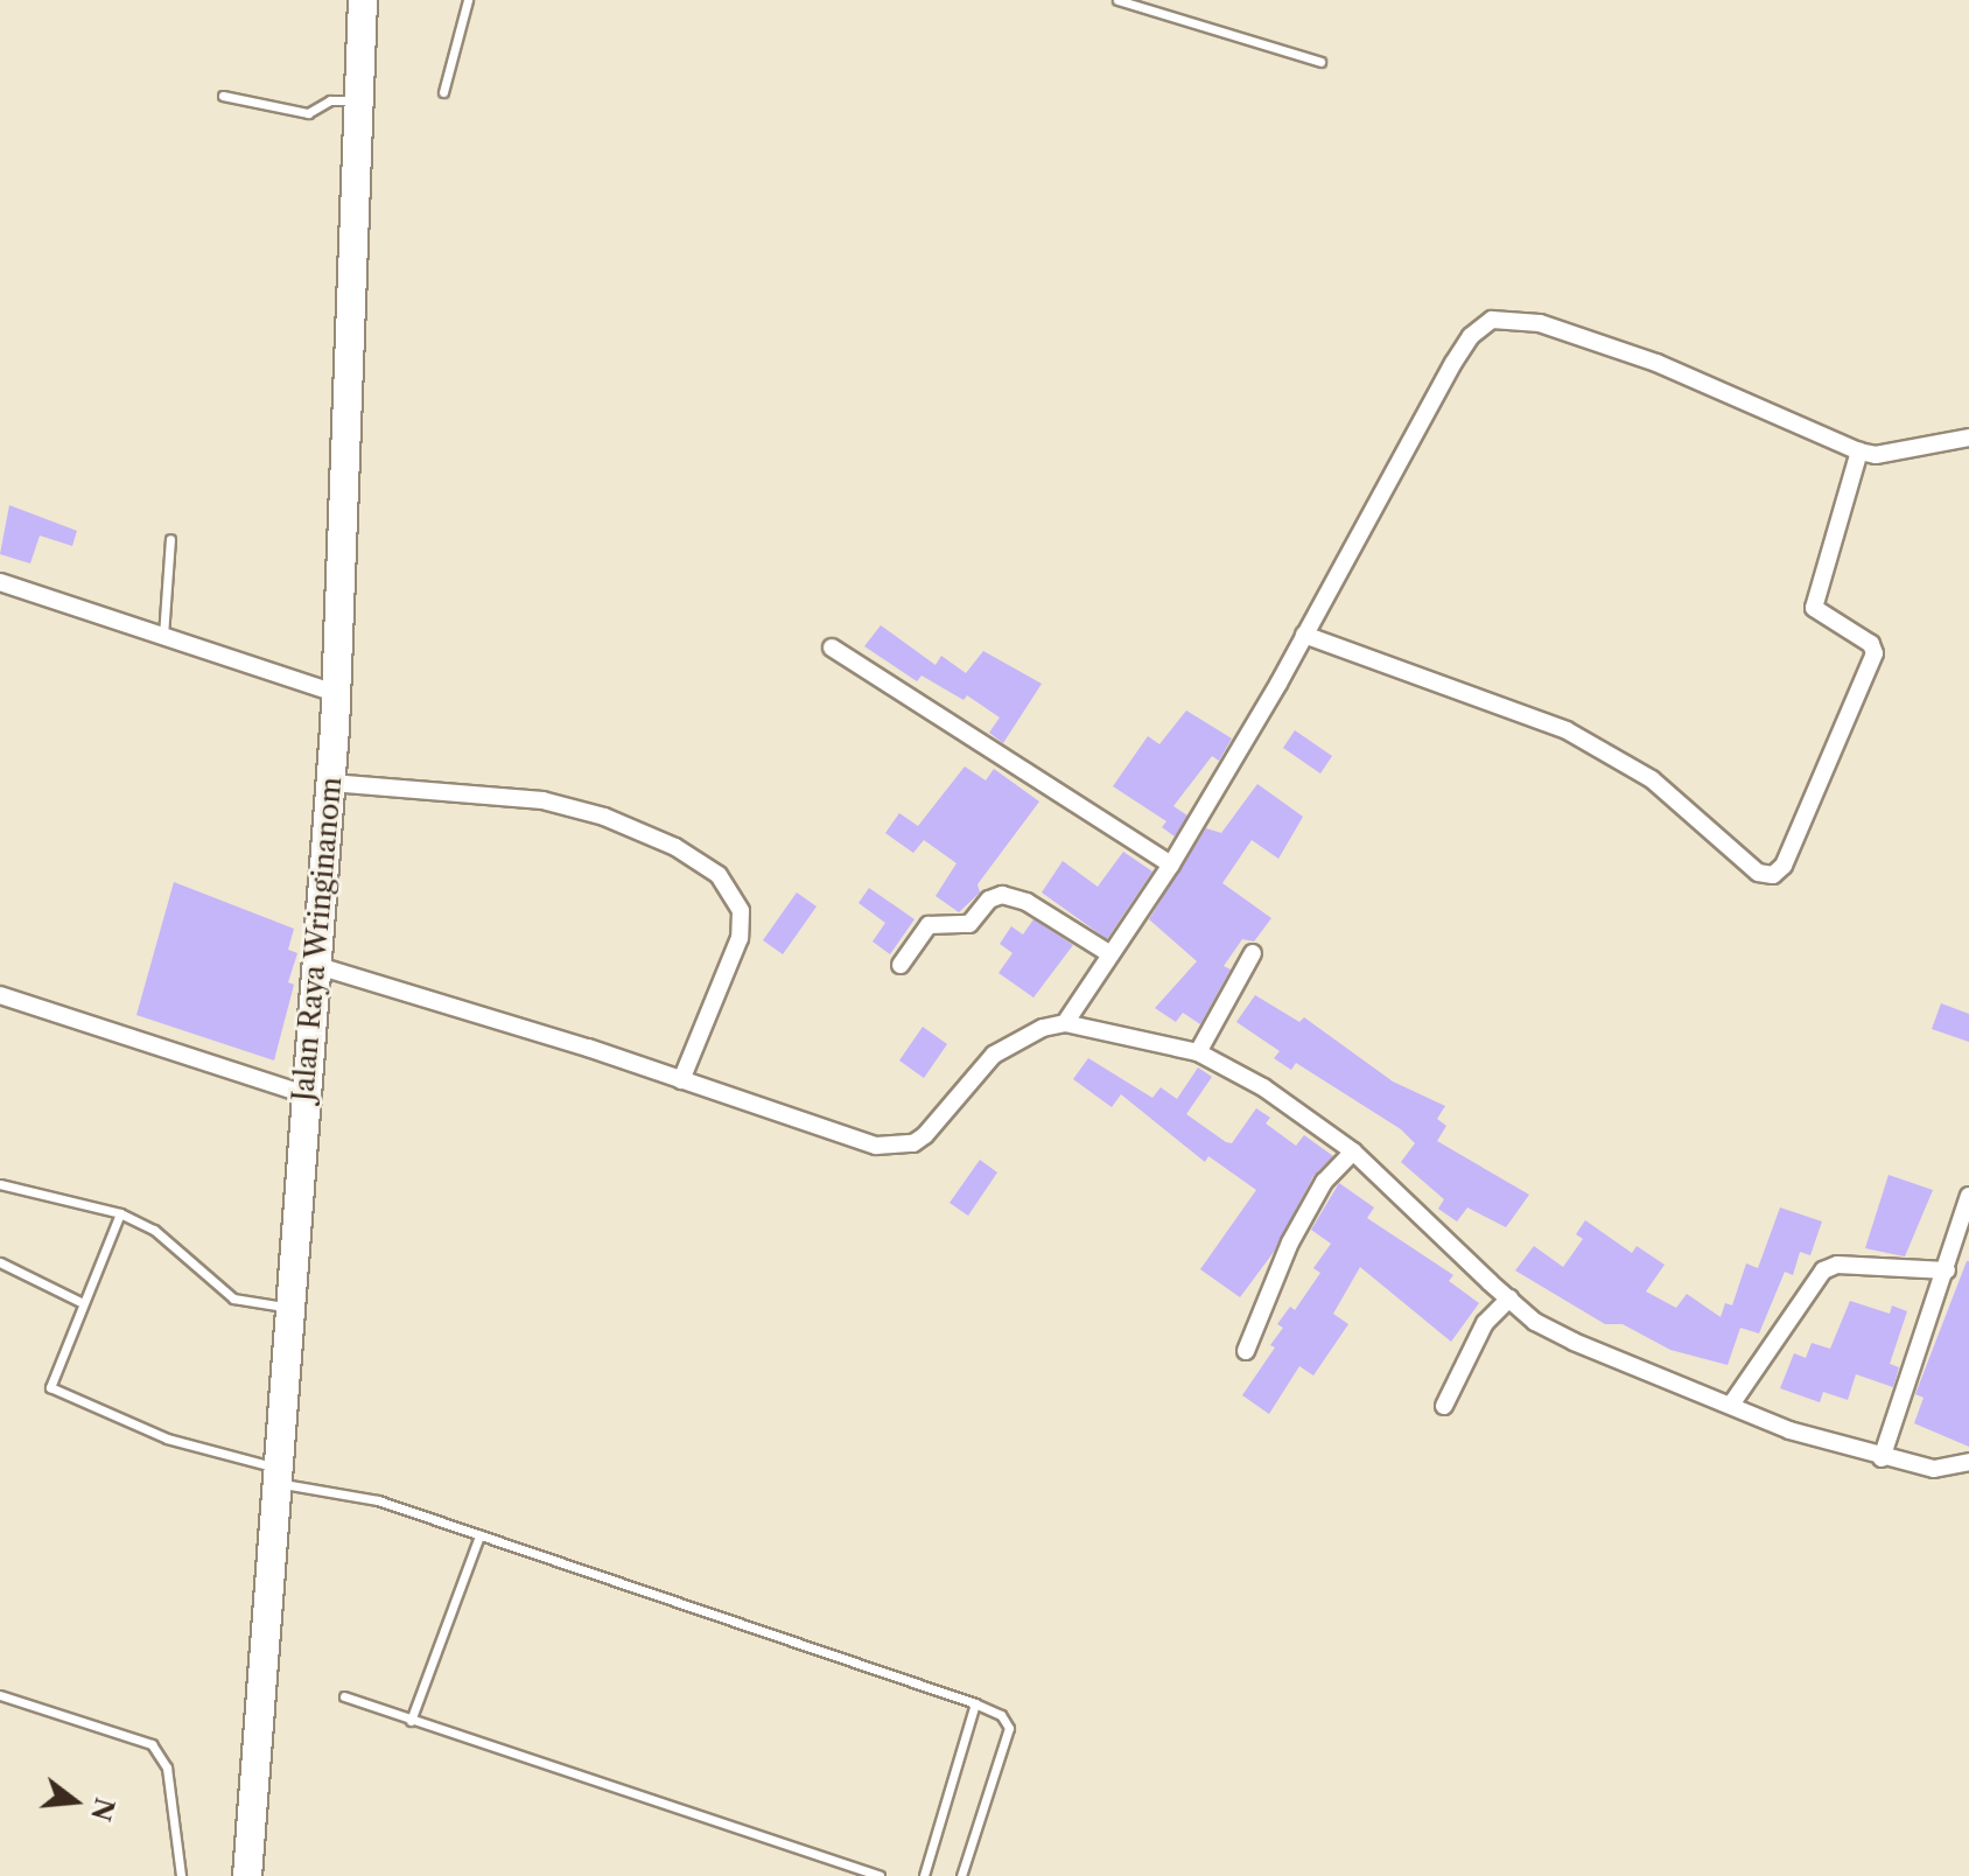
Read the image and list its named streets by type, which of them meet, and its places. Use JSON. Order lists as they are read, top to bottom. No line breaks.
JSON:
{"streets":{"main road":["Jalan Raya Wringinanom"]},"north":"right"}
